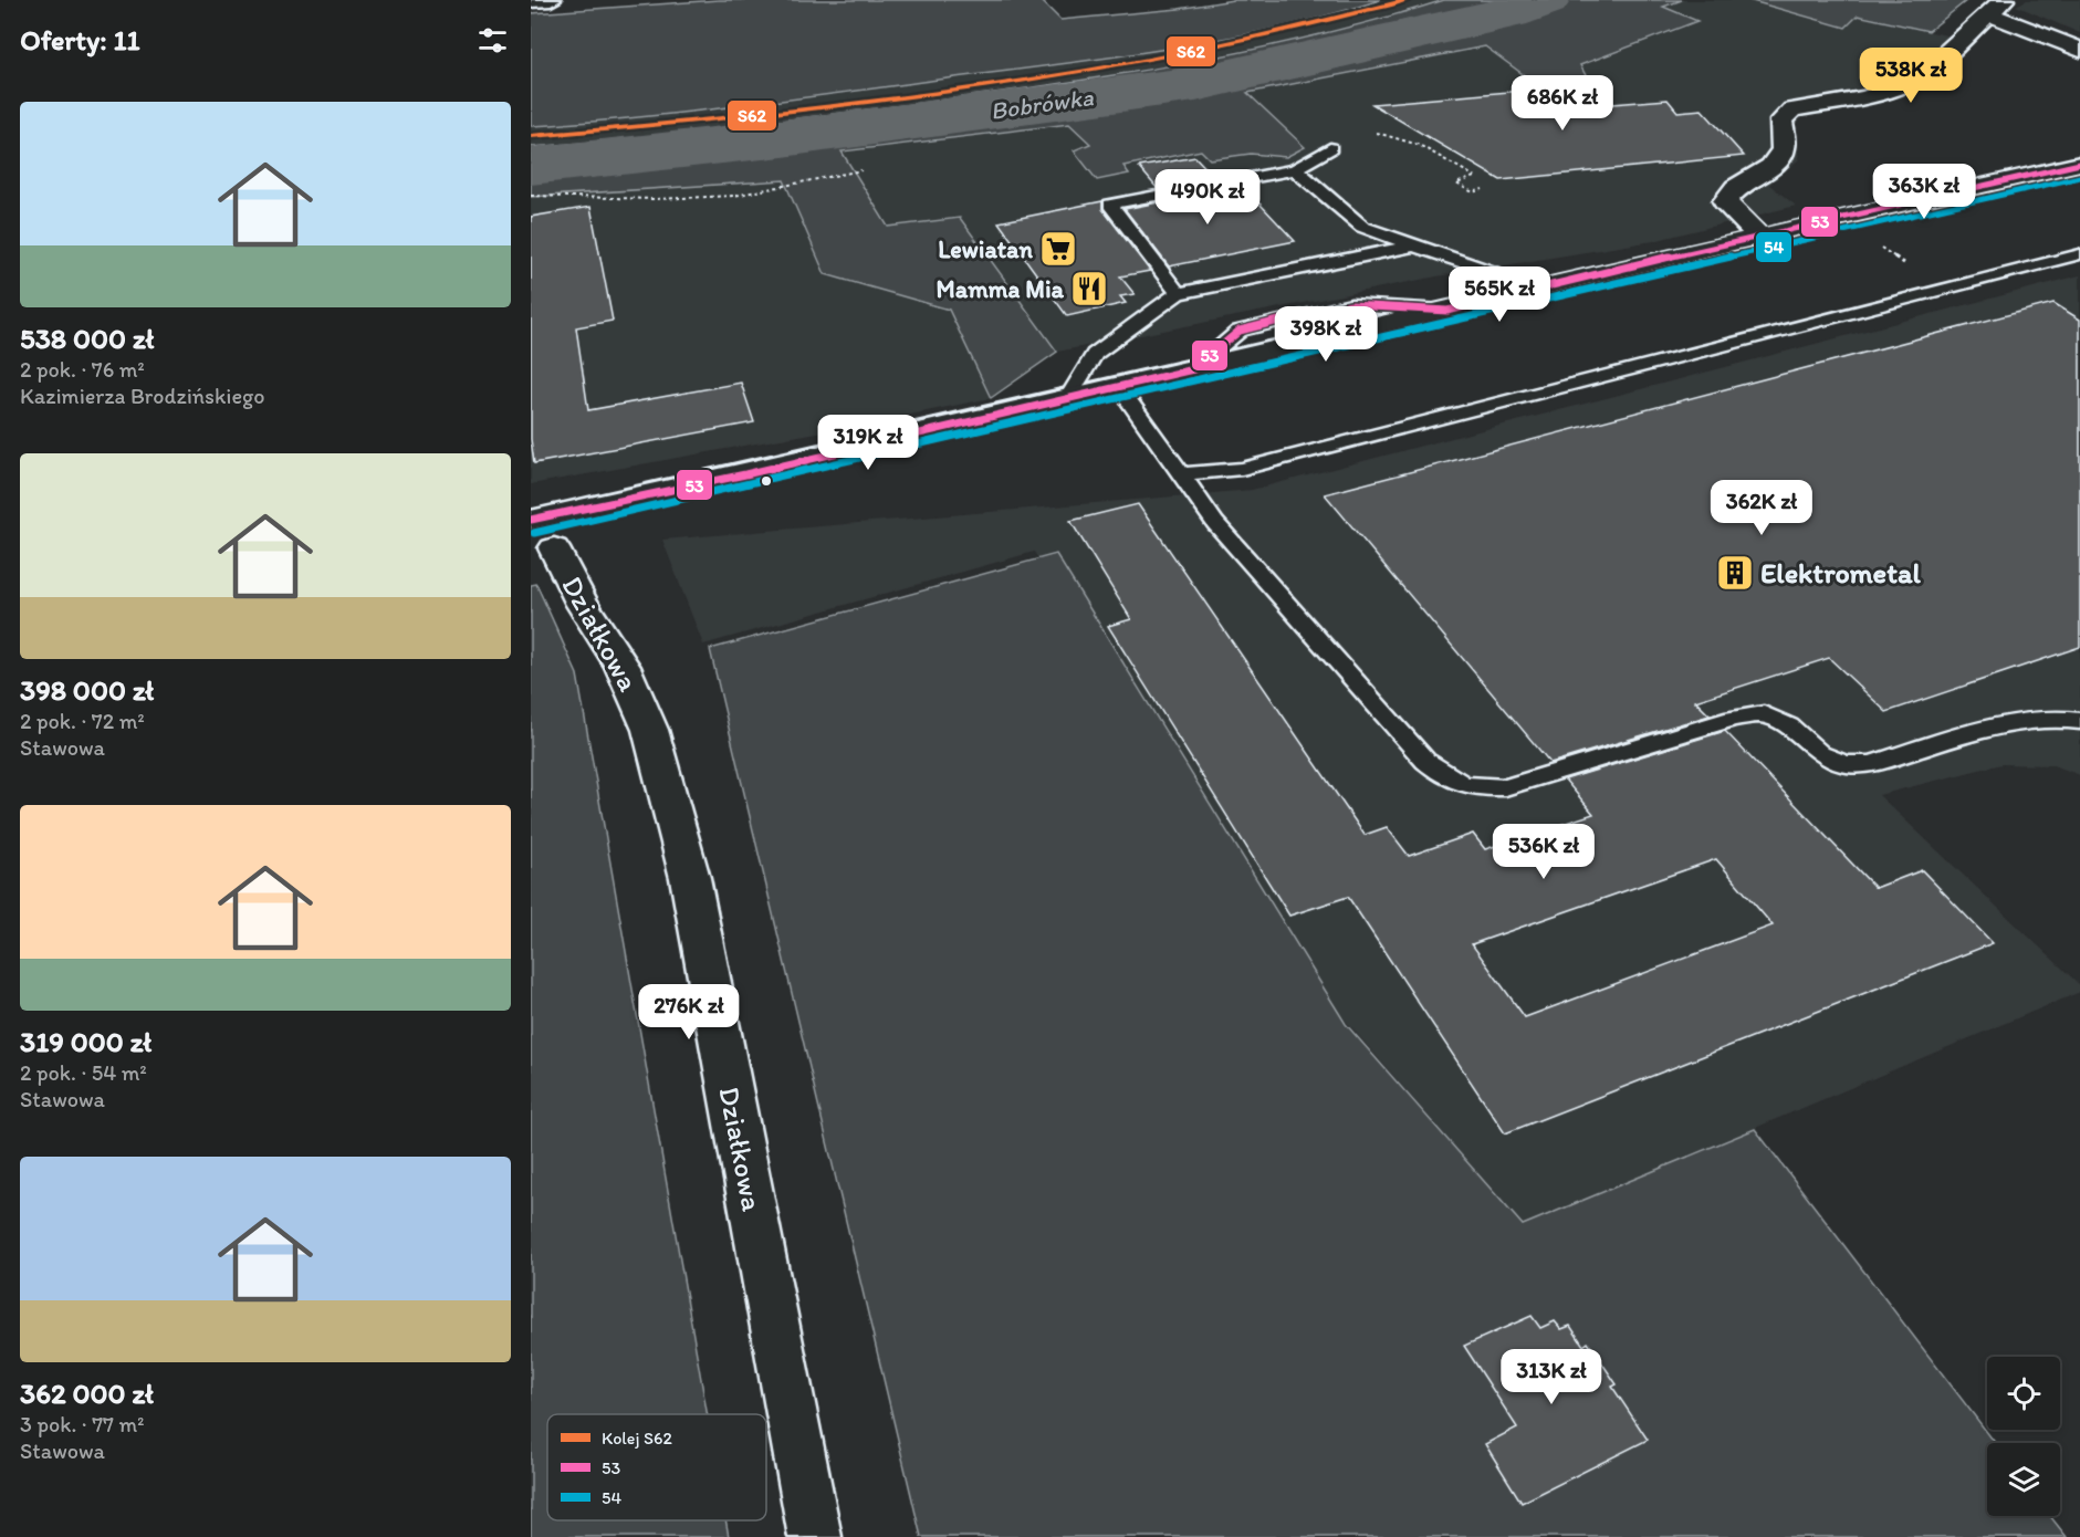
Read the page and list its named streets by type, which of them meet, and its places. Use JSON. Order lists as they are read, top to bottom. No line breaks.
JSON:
{"streets":{"street":["Działkowa"]},"water":["Bobrówka"],"places":{"supermarket":["Lewiatan"],"restaurant":["Mamma Mia"],"building":["Elektrometal"]},"lines":["rail line S62","transit line 53","transit line 54"],"legend":["Kolej S62","53","54"],"page":{"heading":"Oferty: 11","price":["538K zł","686K zł","363K zł","490K zł","565K zł","398K zł","319K zł","362K zł","536K zł","276K zł","313K zł"],"list":[{"name":"538 000 zł","note":"2 pok. · 76 m² · Kazimierza Brodzińskiego"},{"name":"398 000 zł","note":"2 pok. · 72 m² · Stawowa"},{"name":"319 000 zł","note":"2 pok. · 54 m² · Stawowa"},{"name":"362 000 zł","note":"3 pok. · 77 m² · Stawowa"}]}}
